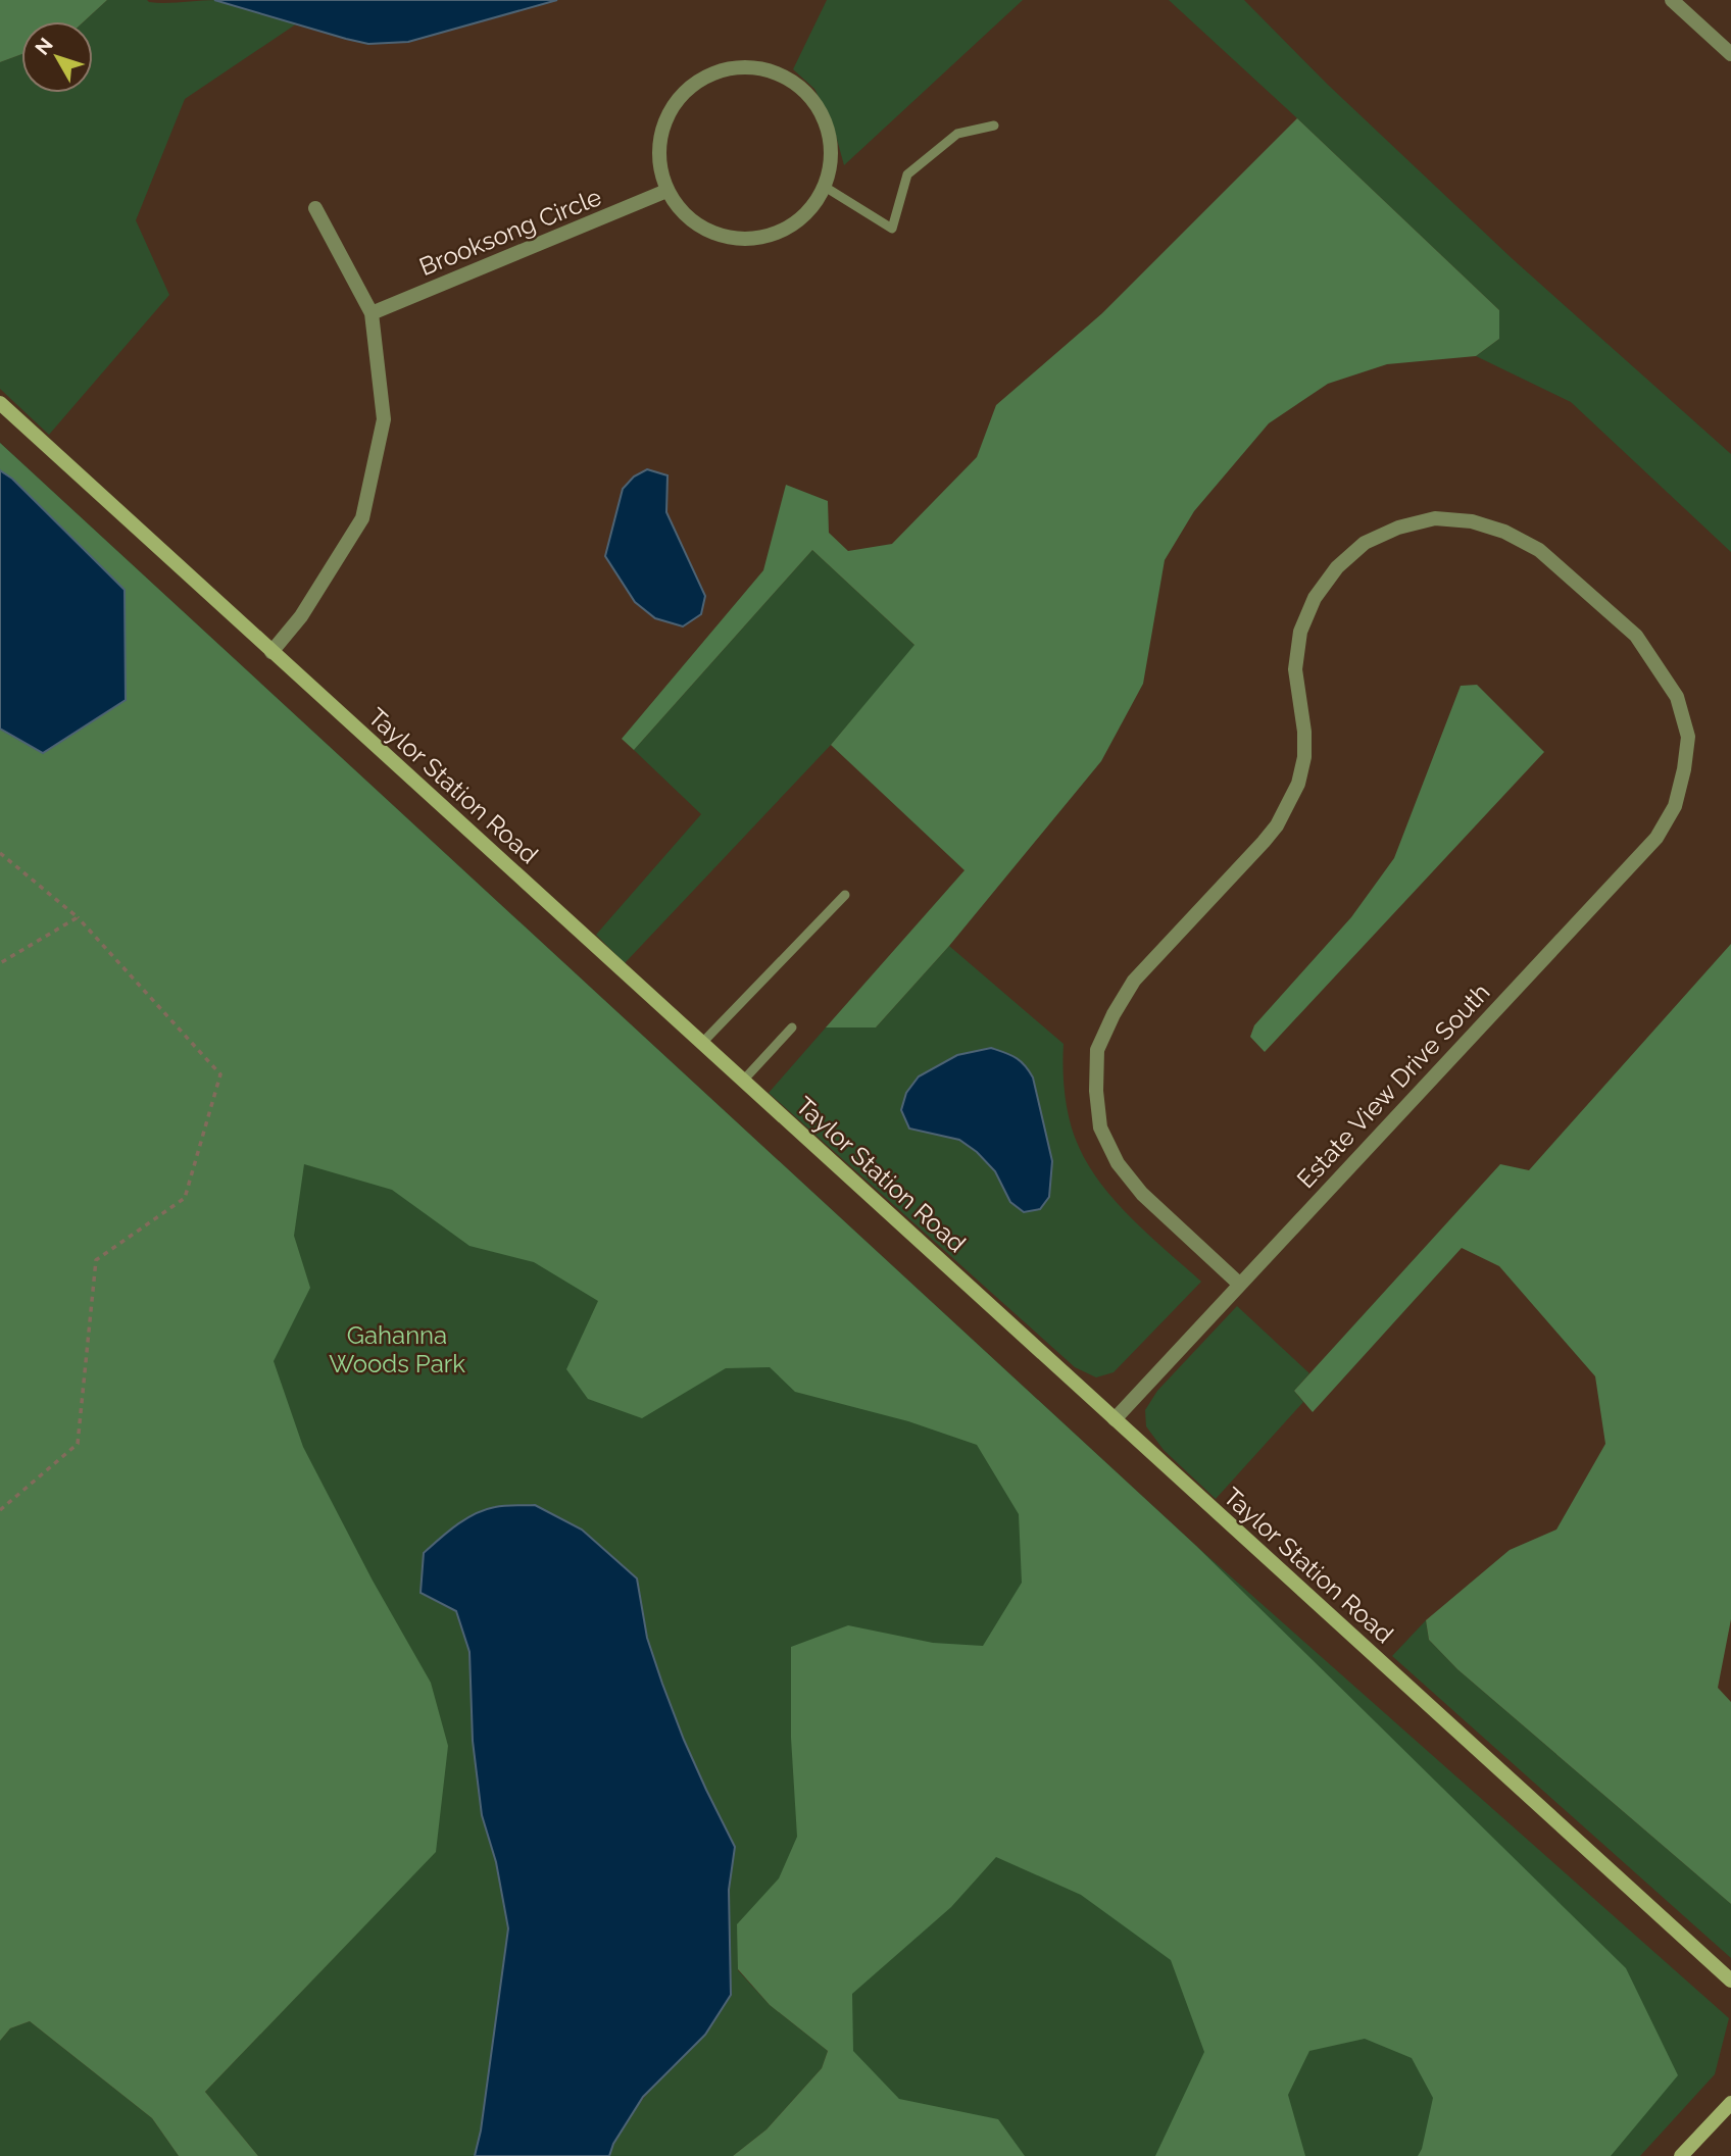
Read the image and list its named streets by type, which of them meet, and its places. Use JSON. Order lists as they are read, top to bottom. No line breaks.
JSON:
{"streets":{"main road":["Taylor Station Road"],"street":["Brooksong Circle","Estate View Drive South"]},"crossings":[["Taylor Station Road","Estate View Drive South"]],"parks":["Gahanna Woods Park"],"north":"top left"}
